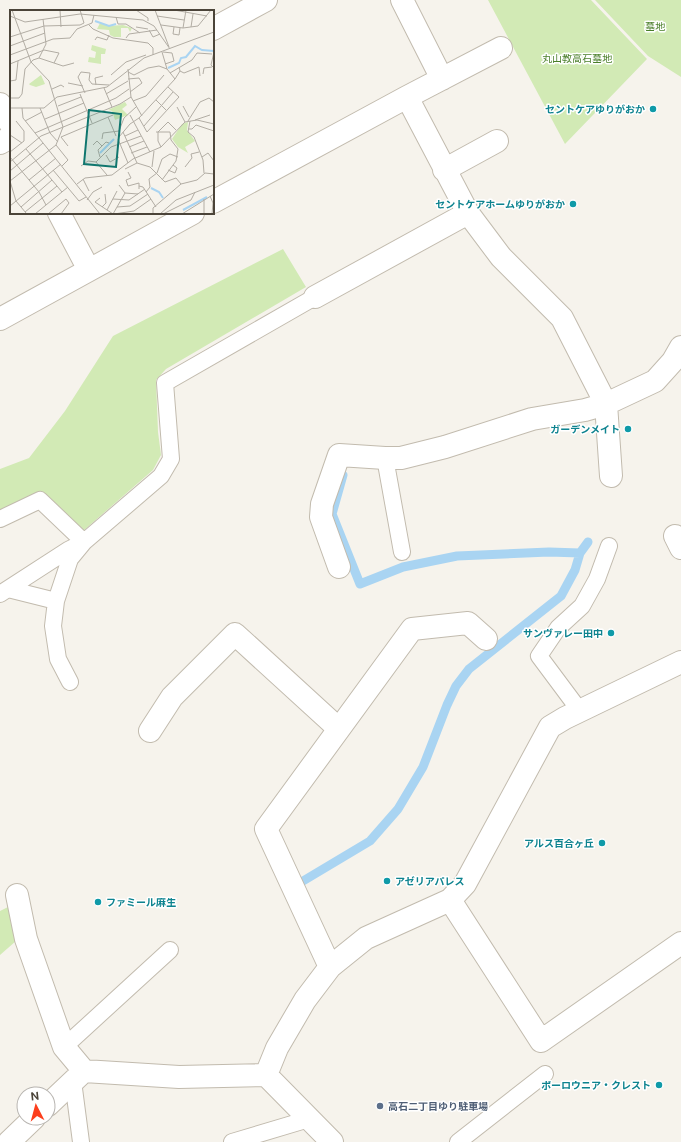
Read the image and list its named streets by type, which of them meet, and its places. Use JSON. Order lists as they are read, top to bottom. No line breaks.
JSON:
{"parks":["墓地","丸山教高石墓地"],"places":["セントケアゆりがおか","セントケアホームゆりがおか","ガーデンメイト","サンヴァレー田中","アルス百合ヶ丘","アゼリアパレス","ファミール麻生","ポーロウニア・クレスト","高石二丁目ゆり駐車場"],"north":"top"}
